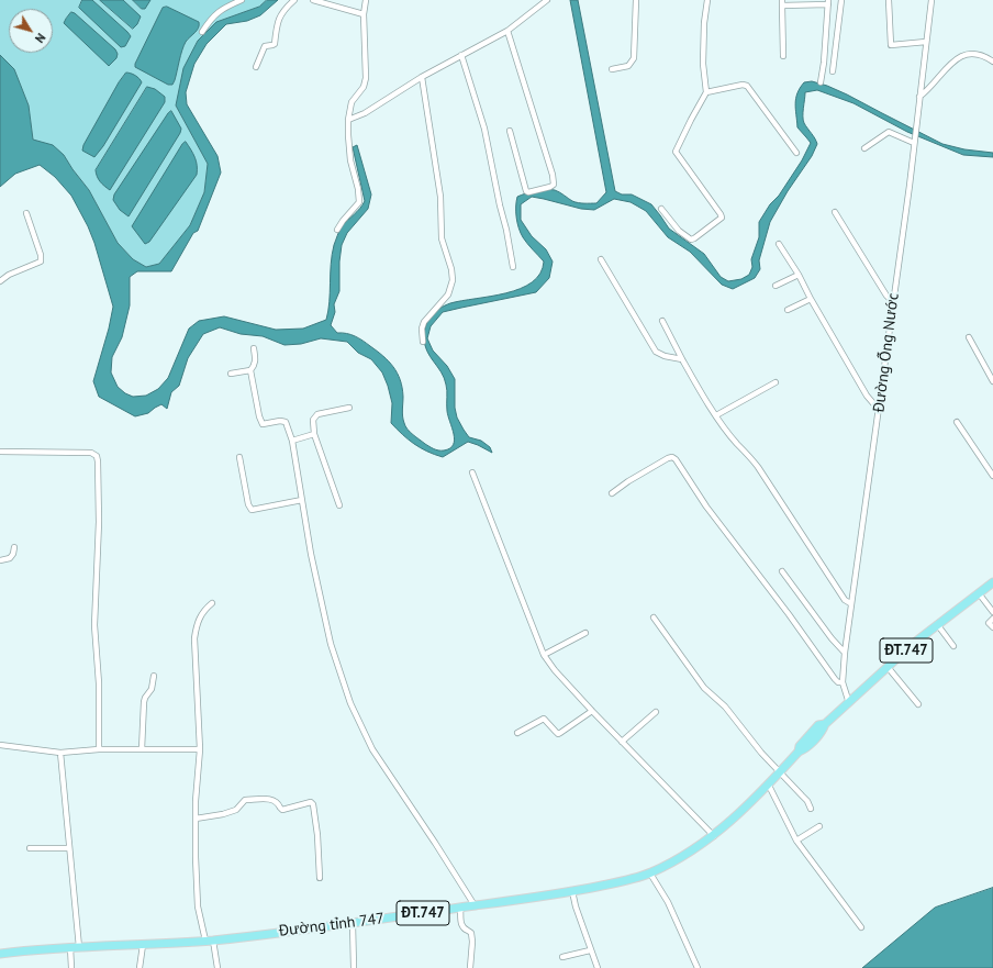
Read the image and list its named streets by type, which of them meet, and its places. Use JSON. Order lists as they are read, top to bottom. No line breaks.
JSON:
{"streets":{"main road":["ĐT.747","Đường tỉnh 747"],"street":["Đường Ống Nước"]},"crossings":[["Đường Ống Nước","Đường tỉnh 747"]],"north":"bottom right"}
